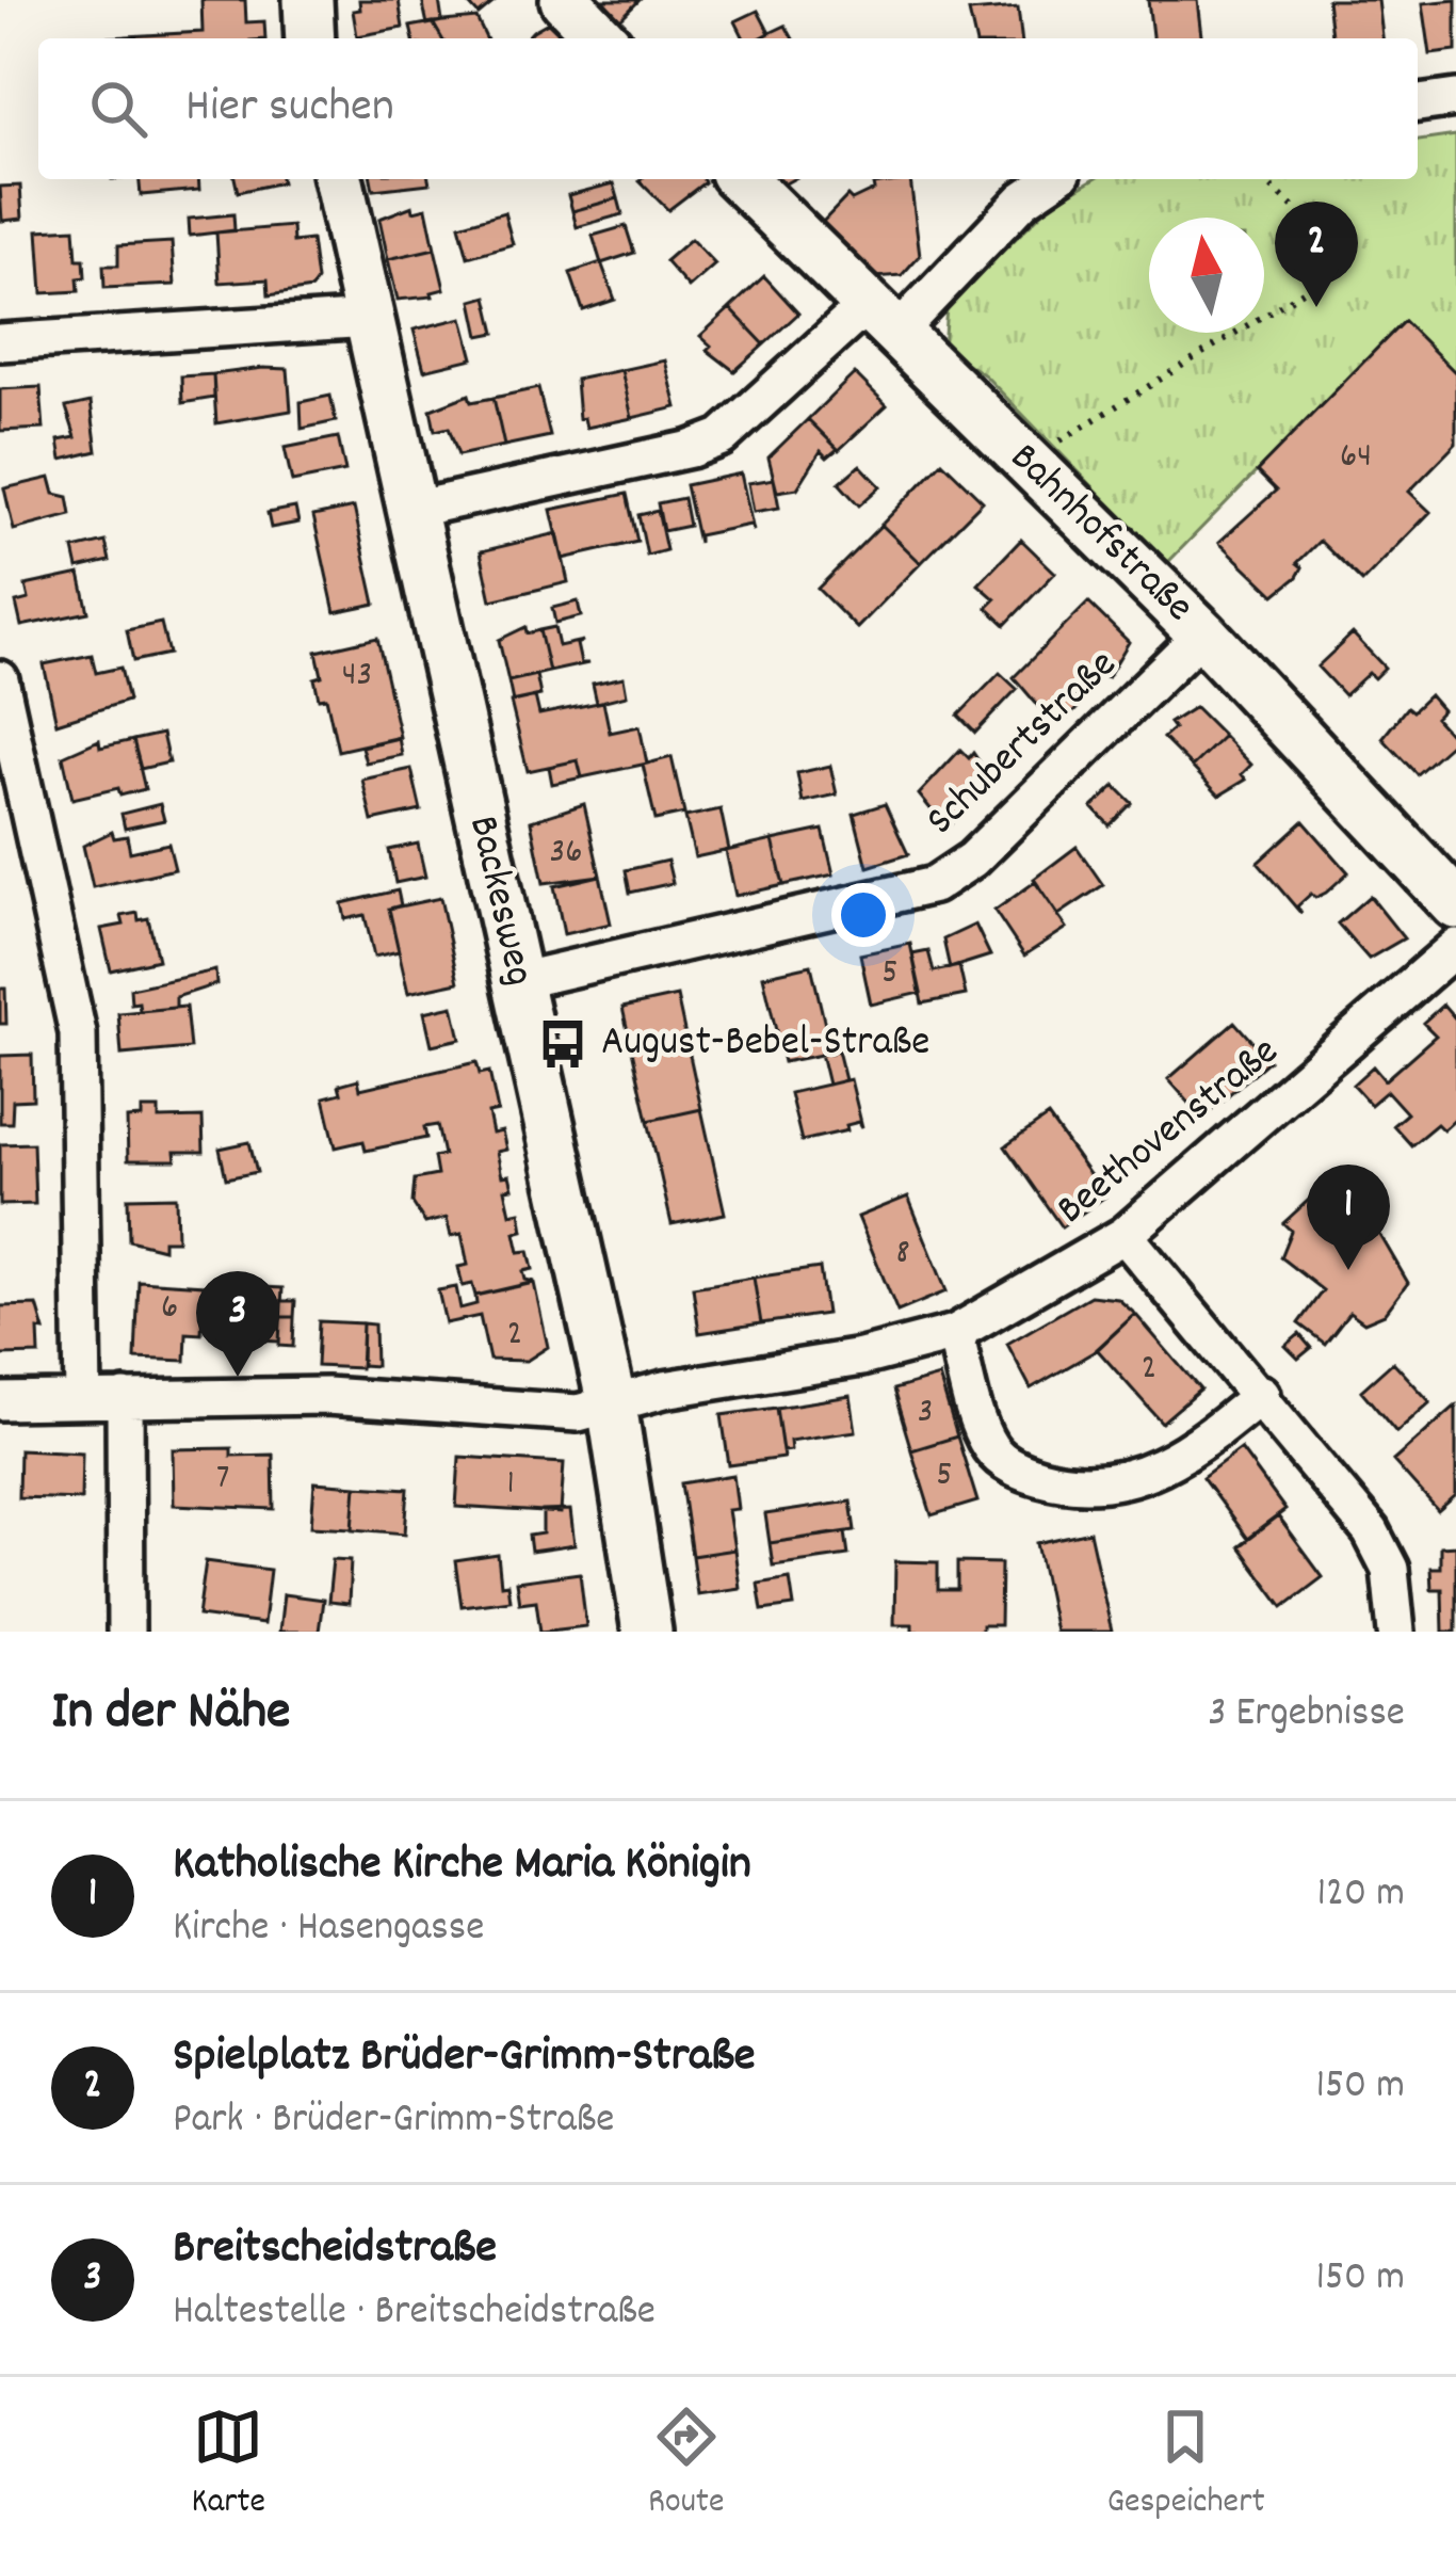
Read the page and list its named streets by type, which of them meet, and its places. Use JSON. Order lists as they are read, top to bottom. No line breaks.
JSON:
{"streets":{"street":["Bahnhofstraße","Schubertstraße","Backesweg","Beethovenstraße"]},"crossings":[["Bahnhofstraße","Schubertstraße"],["Schubertstraße","Backesweg"],["Backesweg","Beethovenstraße"]],"places":{"bus stop":["August-Bebel-Straße"]},"house_numbers":["64","43","36","5","8","6","2","2","3","5","7","1"],"north":"top","page":{"search":"Hier suchen","pins":["2","1","3"],"heading":["In der Nähe","3 Ergebnisse"],"list":[{"mark":"1","name":"Katholische Kirche Maria Königin","note":"Kirche · Hasengasse","value":"120 m"},{"mark":"2","name":"Spielplatz Brüder-Grimm-Straße","note":"Park · Brüder-Grimm-Straße","value":"150 m"},{"mark":"3","name":"Breitscheidstraße","note":"Haltestelle · Breitscheidstraße","value":"150 m"}],"nav":["Karte","Route","Gespeichert"]}}
